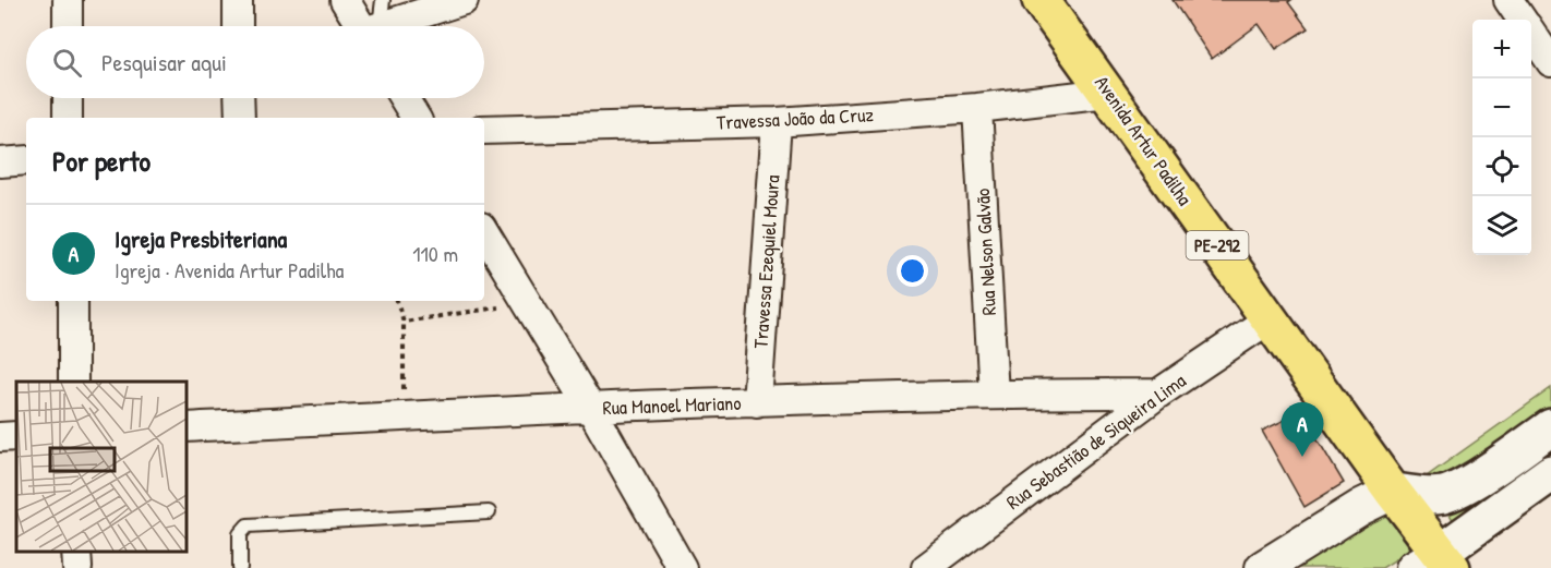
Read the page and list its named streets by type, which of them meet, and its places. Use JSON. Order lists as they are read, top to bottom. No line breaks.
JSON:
{"streets":{"main road":["Avenida Artur Padilha","PE-292"],"street":["Travessa João da Cruz","Rua Nelson Galvão","Travessa Ezequiel Moura","Rua Manoel Mariano","Rua Sebastião de Siqueira Lima"]},"crossings":[["Travessa João da Cruz","Avenida Artur Padilha"],["Travessa João da Cruz","Rua Nelson Galvão"],["Travessa João da Cruz","Travessa Ezequiel Moura"],["Avenida Artur Padilha","Rua Sebastião de Siqueira Lima"],["Rua Nelson Galvão","Rua Manoel Mariano"],["Travessa Ezequiel Moura","Rua Manoel Mariano"],["Rua Manoel Mariano","Rua Sebastião de Siqueira Lima"]],"page":{"map_buttons":["+","−"],"search":"Pesquisar aqui","heading":"Por perto","list":[{"mark":"A","name":"Igreja Presbiteriana","note":"Igreja · Avenida Artur Padilha","value":"110 m"}],"pins":"A"}}
